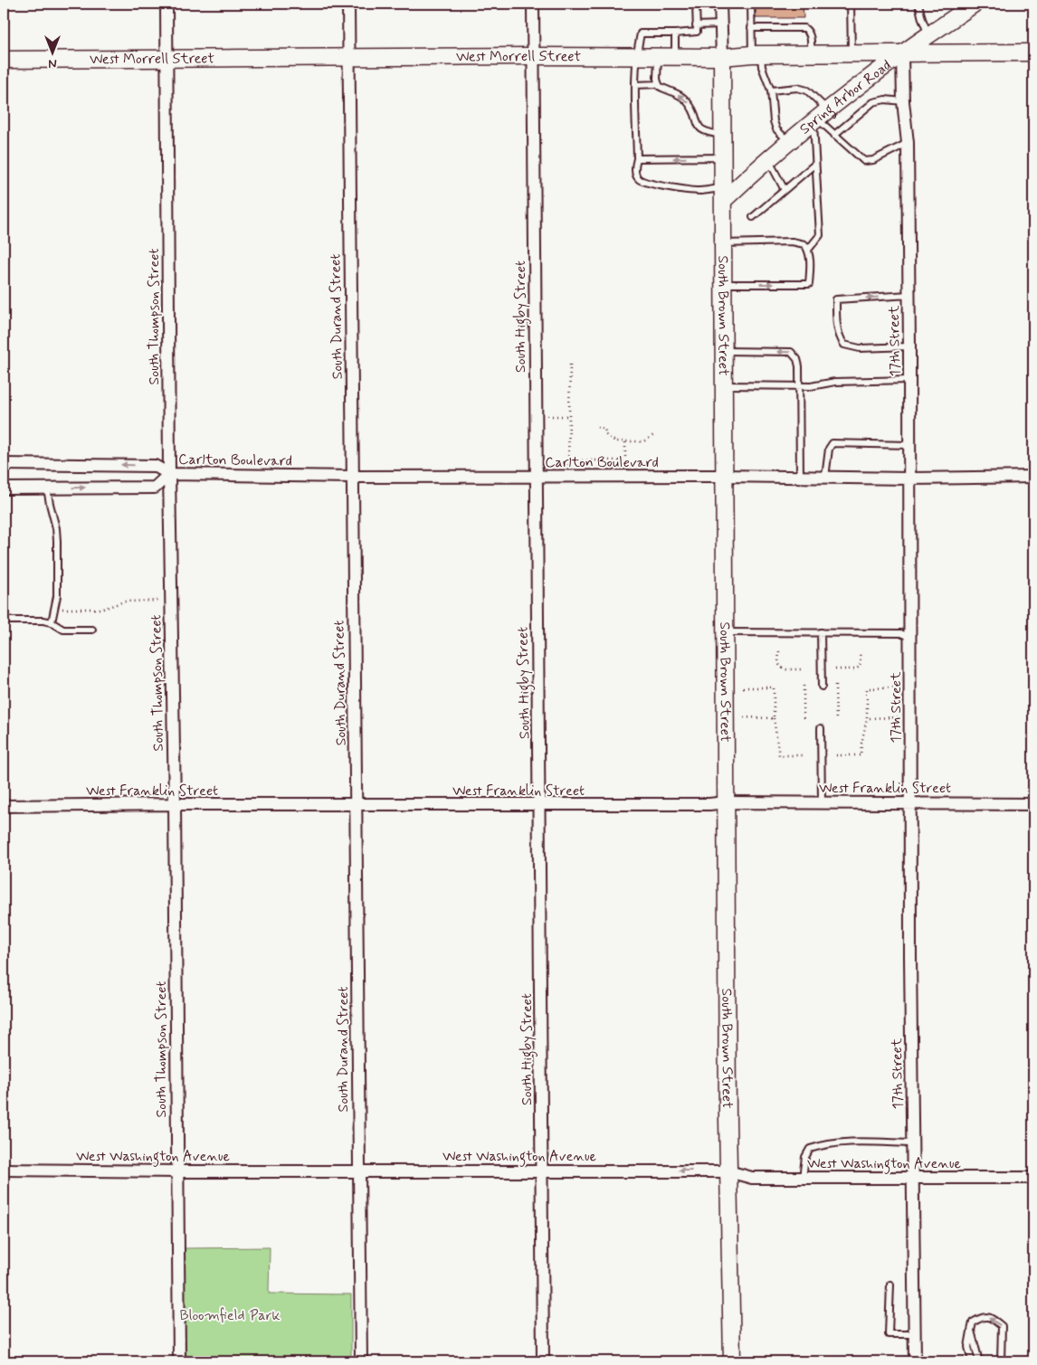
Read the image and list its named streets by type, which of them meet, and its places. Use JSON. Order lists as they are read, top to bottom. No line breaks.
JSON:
{"streets":{"main road":["West Morrell Street","Spring Arbor Road","South Brown Street"],"street":["South Thompson Street","South Durand Street","South Higby Street","17th Street","Carlton Boulevard","West Franklin Street","West Washington Avenue"]},"crossings":[["West Morrell Street","Spring Arbor Road"],["West Morrell Street","South Thompson Street"],["West Morrell Street","South Durand Street"],["West Morrell Street","South Higby Street"],["West Morrell Street","South Brown Street"],["West Morrell Street","17th Street"],["Spring Arbor Road","South Brown Street"],["Spring Arbor Road","17th Street"],["South Thompson Street","Carlton Boulevard"],["South Thompson Street","West Franklin Street"],["South Thompson Street","West Washington Avenue"],["South Durand Street","Carlton Boulevard"],["South Durand Street","West Franklin Street"],["South Durand Street","West Washington Avenue"],["South Higby Street","Carlton Boulevard"],["South Higby Street","West Franklin Street"],["South Higby Street","West Washington Avenue"],["South Brown Street","Carlton Boulevard"],["South Brown Street","West Franklin Street"],["South Brown Street","West Washington Avenue"],["17th Street","Carlton Boulevard"],["17th Street","West Franklin Street"],["17th Street","West Washington Avenue"]],"parks":["Bloomfield Park"],"north":"bottom"}
